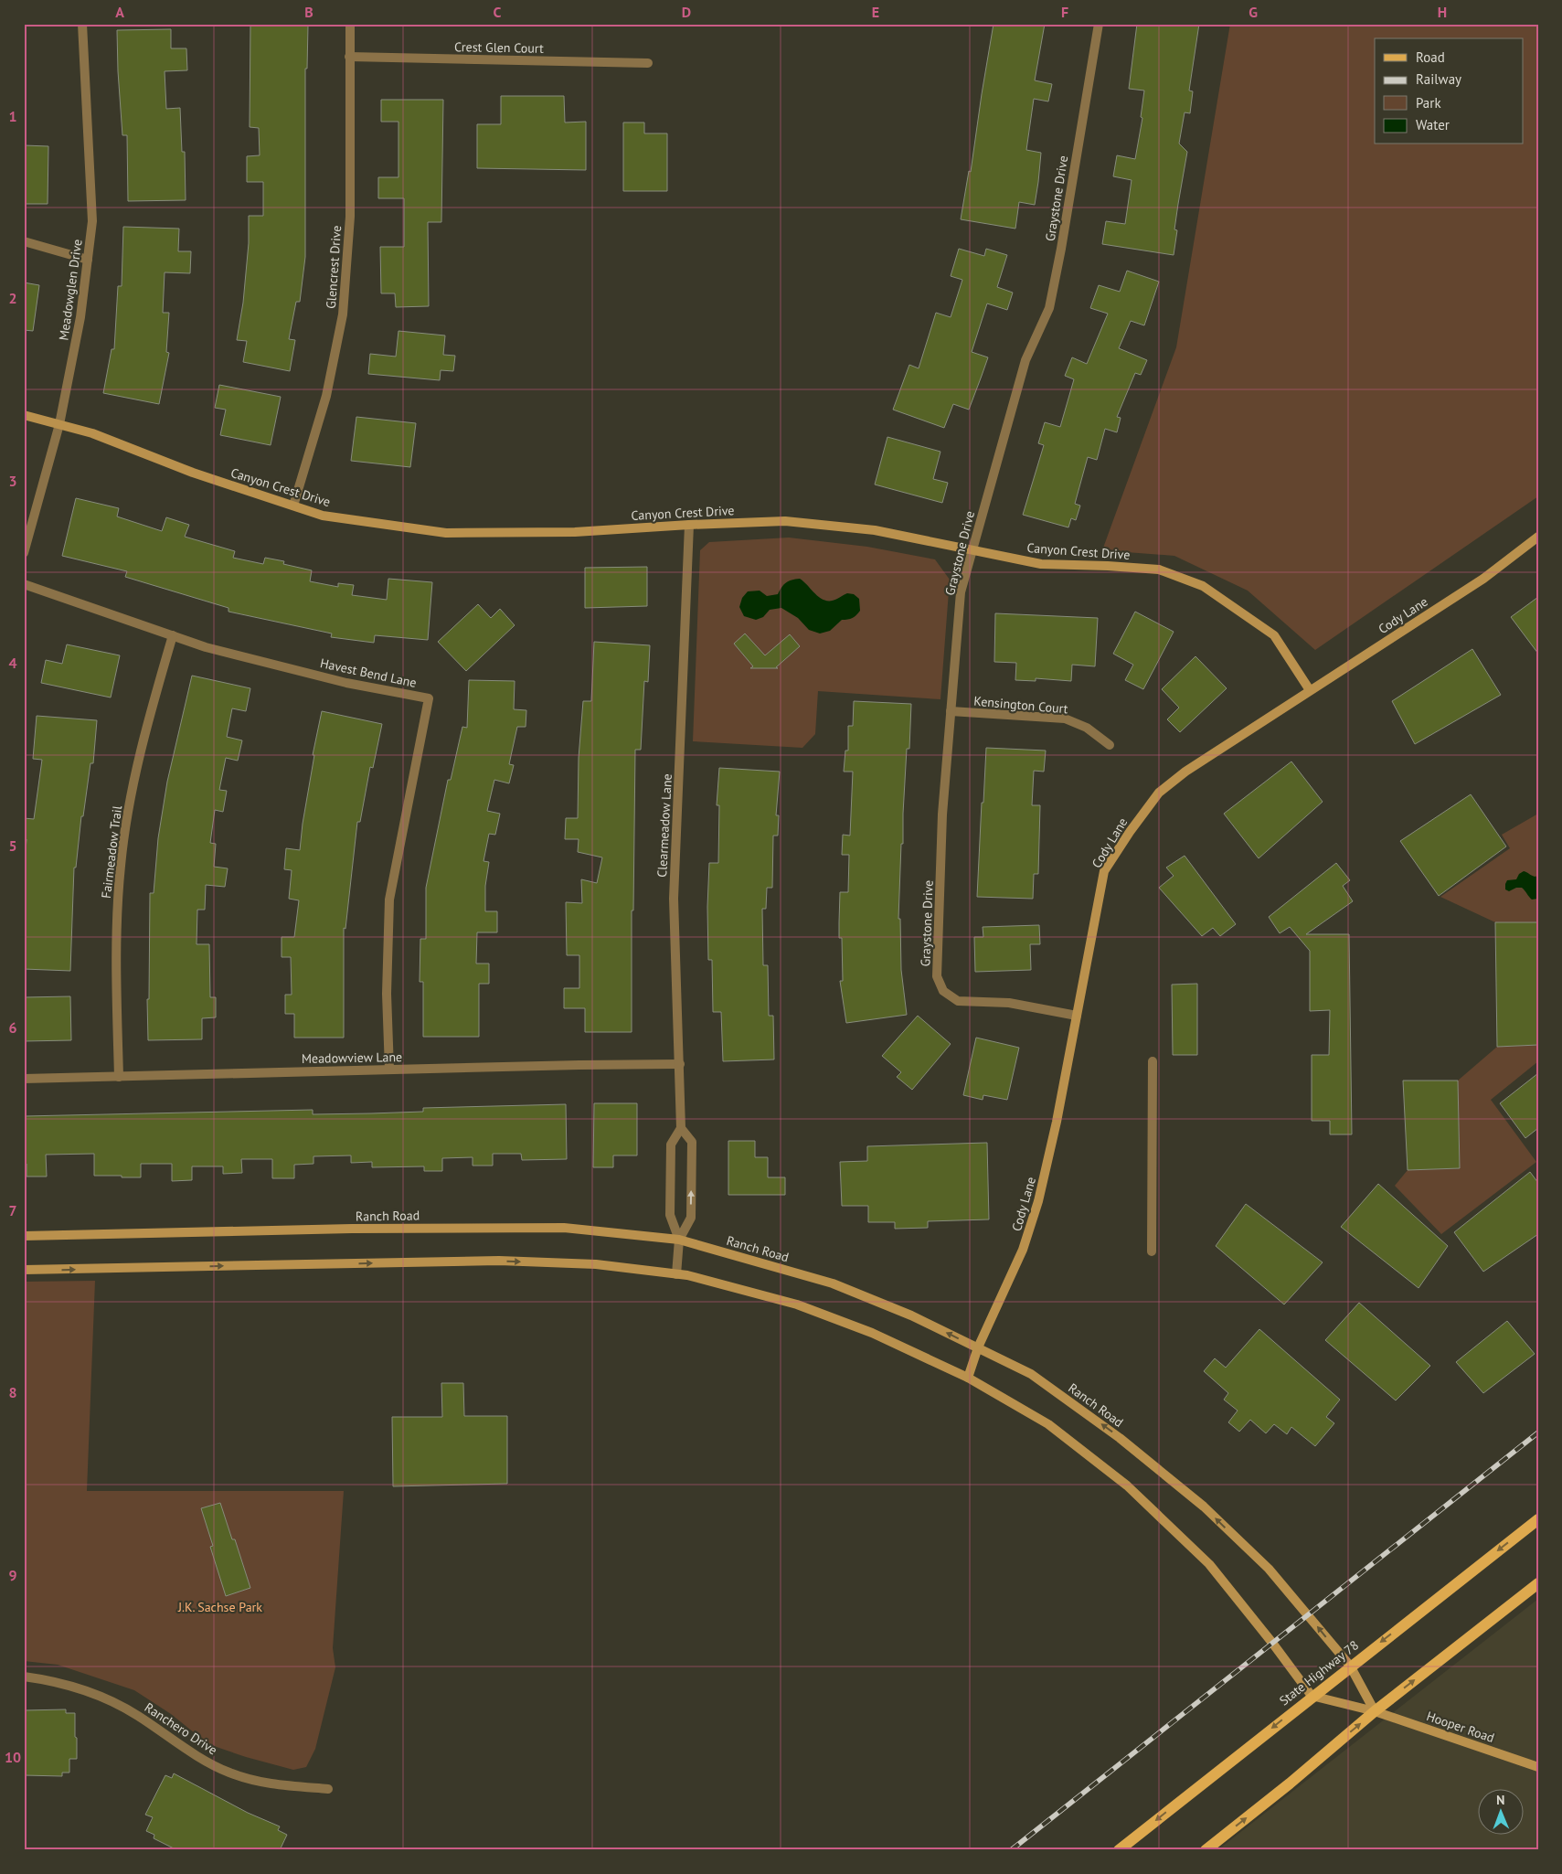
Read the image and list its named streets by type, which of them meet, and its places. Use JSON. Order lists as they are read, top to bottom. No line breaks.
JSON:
{"streets":{"main road":["Canyon Crest Drive","Cody Lane","Ranch Road","State Highway 78","Hooper Road"],"street":["Crest Glen Court","Graystone Drive","Glencrest Drive","Meadowglen Drive","Havest Bend Lane","Kensington Court","Clearmeadow Lane","Fairmeadow Trail","Meadowview Lane","Ranchero Drive"]},"crossings":[["Crest Glen Court","Glencrest Drive"],["Graystone Drive","Canyon Crest Drive"],["Graystone Drive","Cody Lane"],["Graystone Drive","Kensington Court"],["Glencrest Drive","Canyon Crest Drive"],["Meadowglen Drive","Canyon Crest Drive"],["Canyon Crest Drive","Cody Lane"],["Canyon Crest Drive","Clearmeadow Lane"],["Cody Lane","Ranch Road"],["Havest Bend Lane","Fairmeadow Trail"],["Havest Bend Lane","Meadowview Lane"],["Clearmeadow Lane","Meadowview Lane"],["Clearmeadow Lane","Ranch Road"],["Fairmeadow Trail","Meadowview Lane"],["Ranch Road","State Highway 78"],["State Highway 78","Hooper Road"]],"parks":["J.K. Sachse Park"],"legend":["Road","Railway","Park","Water"],"north":"top","grid":{"columns":["A","B","C","D","E","F","G","H"],"rows":["1","2","3","4","5","6","7","8","9","10"]}}
